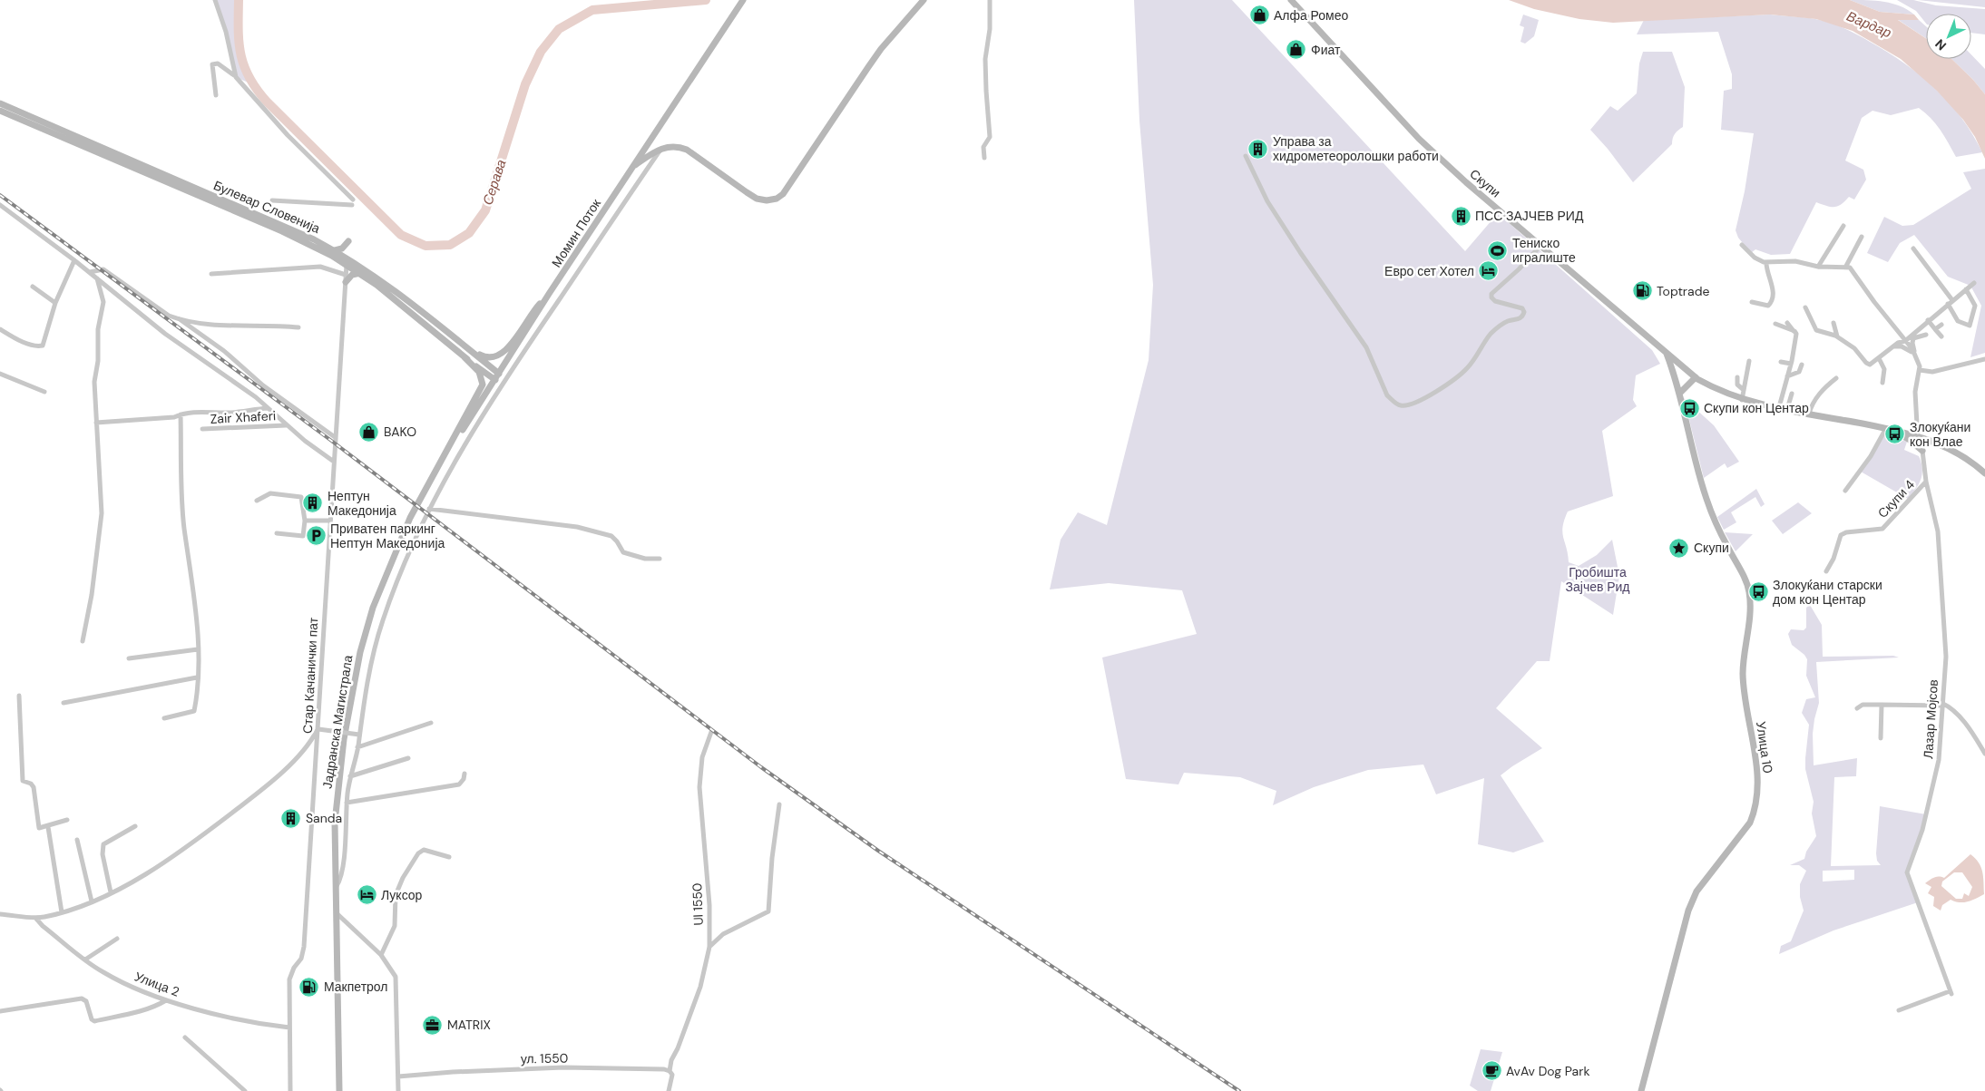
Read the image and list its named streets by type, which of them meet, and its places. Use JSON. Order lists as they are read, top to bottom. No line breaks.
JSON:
{"streets":{"street":["Скупи","Булевар Словенија","Момин Поток","Zair Xhaferi","Cкупи 4","Стар Качанички пат","Лазар Мојсов","Јадранска Магистрала","Улица 10","Ul 1550","Улица 2","ул. 1550"]},"crossings":[["Скупи","Лазар Мојсов"],["Скупи","Улица 10"],["Булевар Словенија","Момин Поток"],["Булевар Словенија","Стар Качанички пат"],["Момин Поток","Јадранска Магистрала"],["Cкупи 4","Лазар Мојсов"],["Стар Качанички пат","Улица 2"],["Ul 1550","ул. 1550"]],"water":["Вардар","Серава"],"parks":["Гробишта Зајчев Рид"],"places":{"shop":["Алфа Ромео","Фиат","BAKO"],"building":["Управа за хидрометеоролошки работи","ПСС ЗАЈЧЕВ РИД","Нептун Македонија","Sanda"],"sports":["Тениско игралиште"],"hotel":["Евро сет Хотел","Луксор"],"fuel station":["Toptrade","Макпетрол"],"bus stop":["Скупи кон Центар","Злокуќани кон Влае","Злокуќани старски дом кон Центар"],"parking":["Приватен паркинг Нептун Македонија"],"place":["Скупи"],"office":["MATRIX"],"cafe":["AvAv Dog Park"]},"north":"bottom left"}
